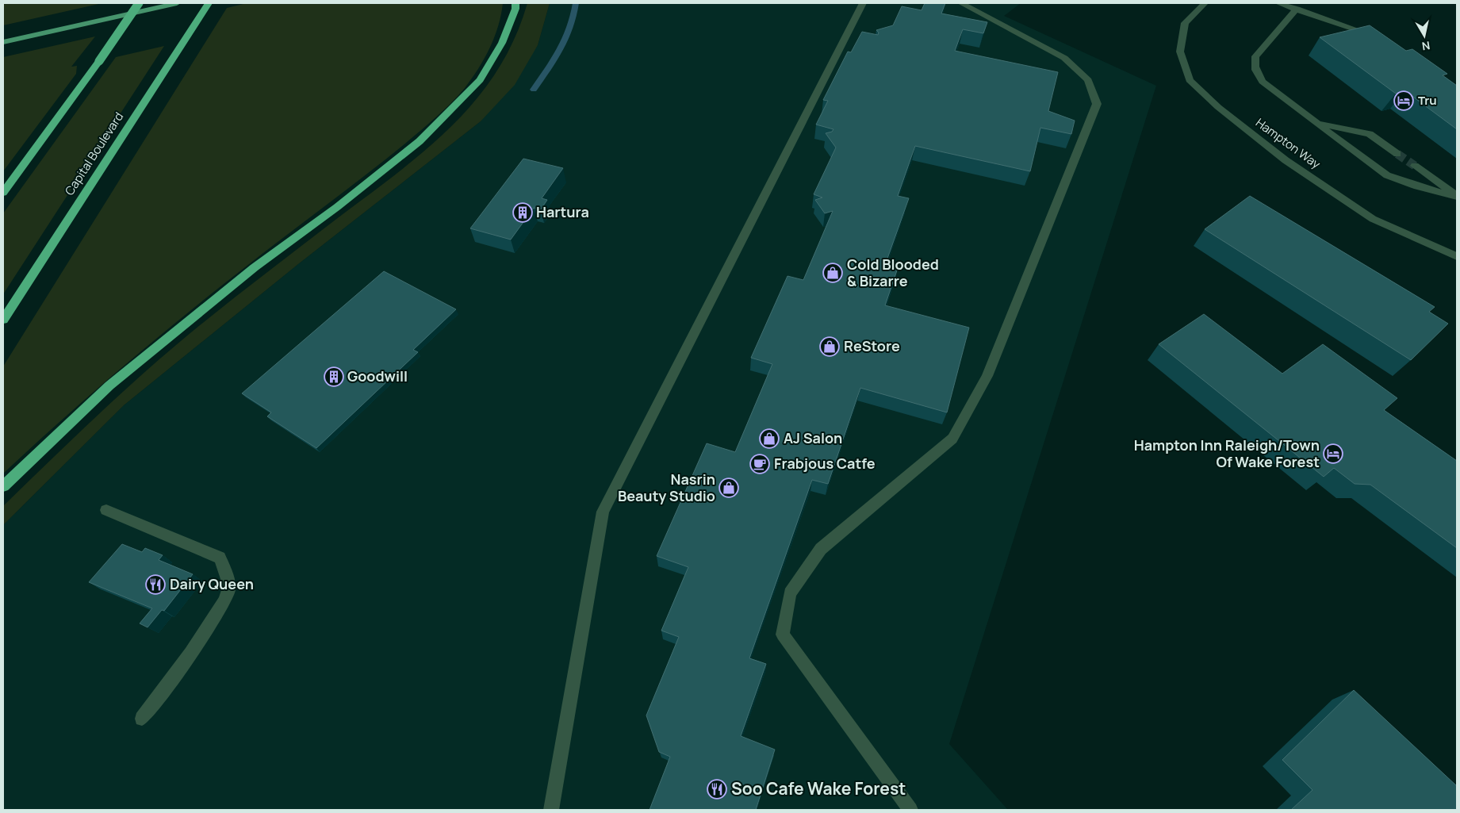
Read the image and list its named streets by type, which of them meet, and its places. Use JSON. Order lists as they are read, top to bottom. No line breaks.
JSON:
{"streets":{"highway":["Capital Boulevard"],"street":["Hampton Way"]},"places":{"hotel":["Tru","Hampton Inn Raleigh/Town Of Wake Forest"],"building":["Hartura","Goodwill"],"shop":["Cold Blooded & Bizarre","ReStore","AJ Salon","Nasrin Beauty Studio"],"cafe":["Frabjous Catfe"],"restaurant":["Dairy Queen","Soo Cafe Wake Forest"]},"north":"bottom"}
